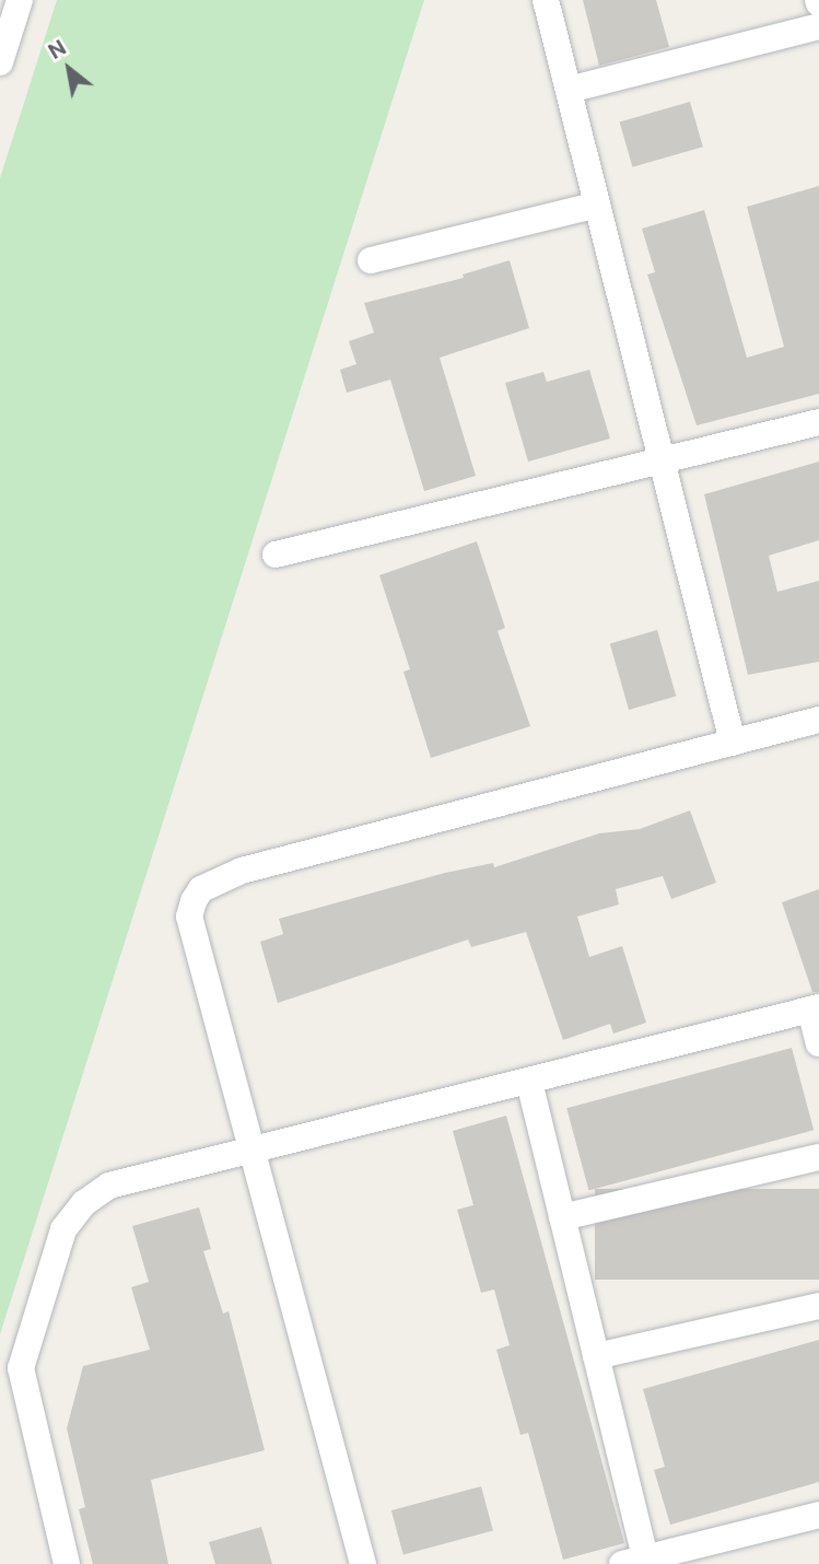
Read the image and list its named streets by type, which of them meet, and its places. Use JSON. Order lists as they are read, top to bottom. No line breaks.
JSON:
{"north":"top left"}
